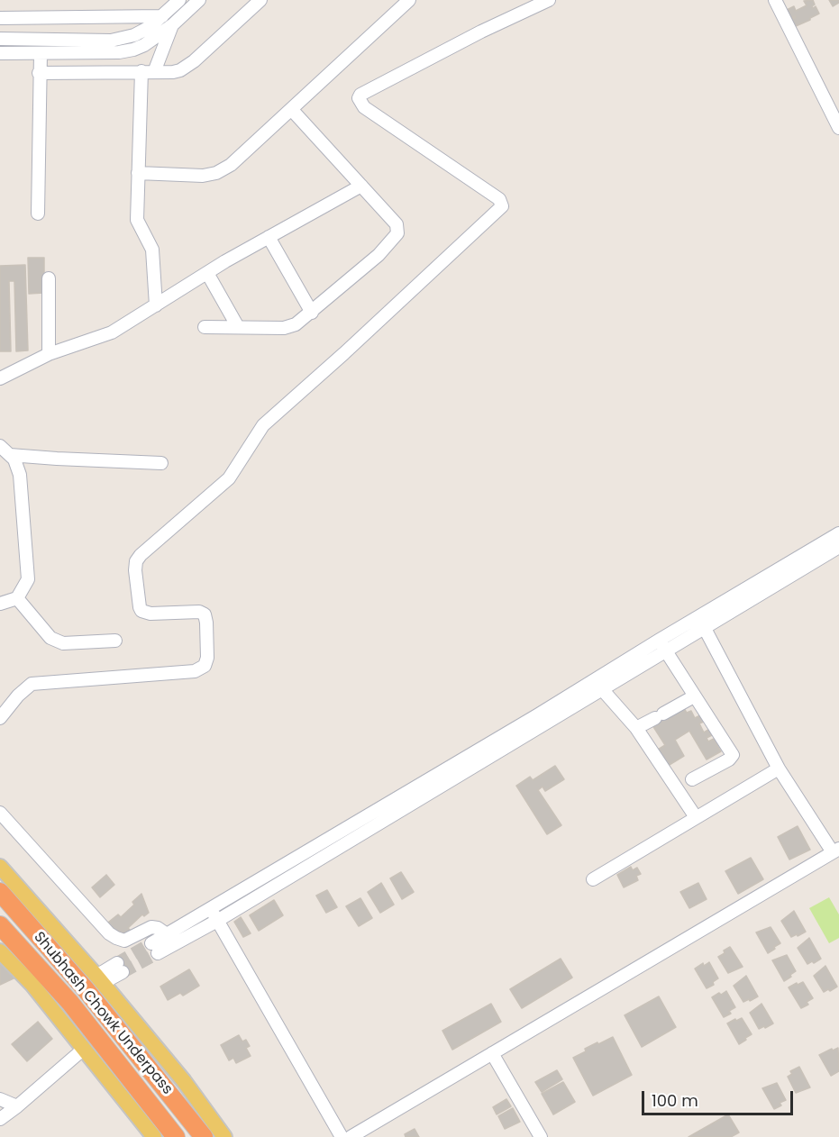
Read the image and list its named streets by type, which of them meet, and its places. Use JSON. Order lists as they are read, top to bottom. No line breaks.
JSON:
{"streets":{"highway":["Shubhash Chowk Underpass"]},"scale_bar":"100 m"}
